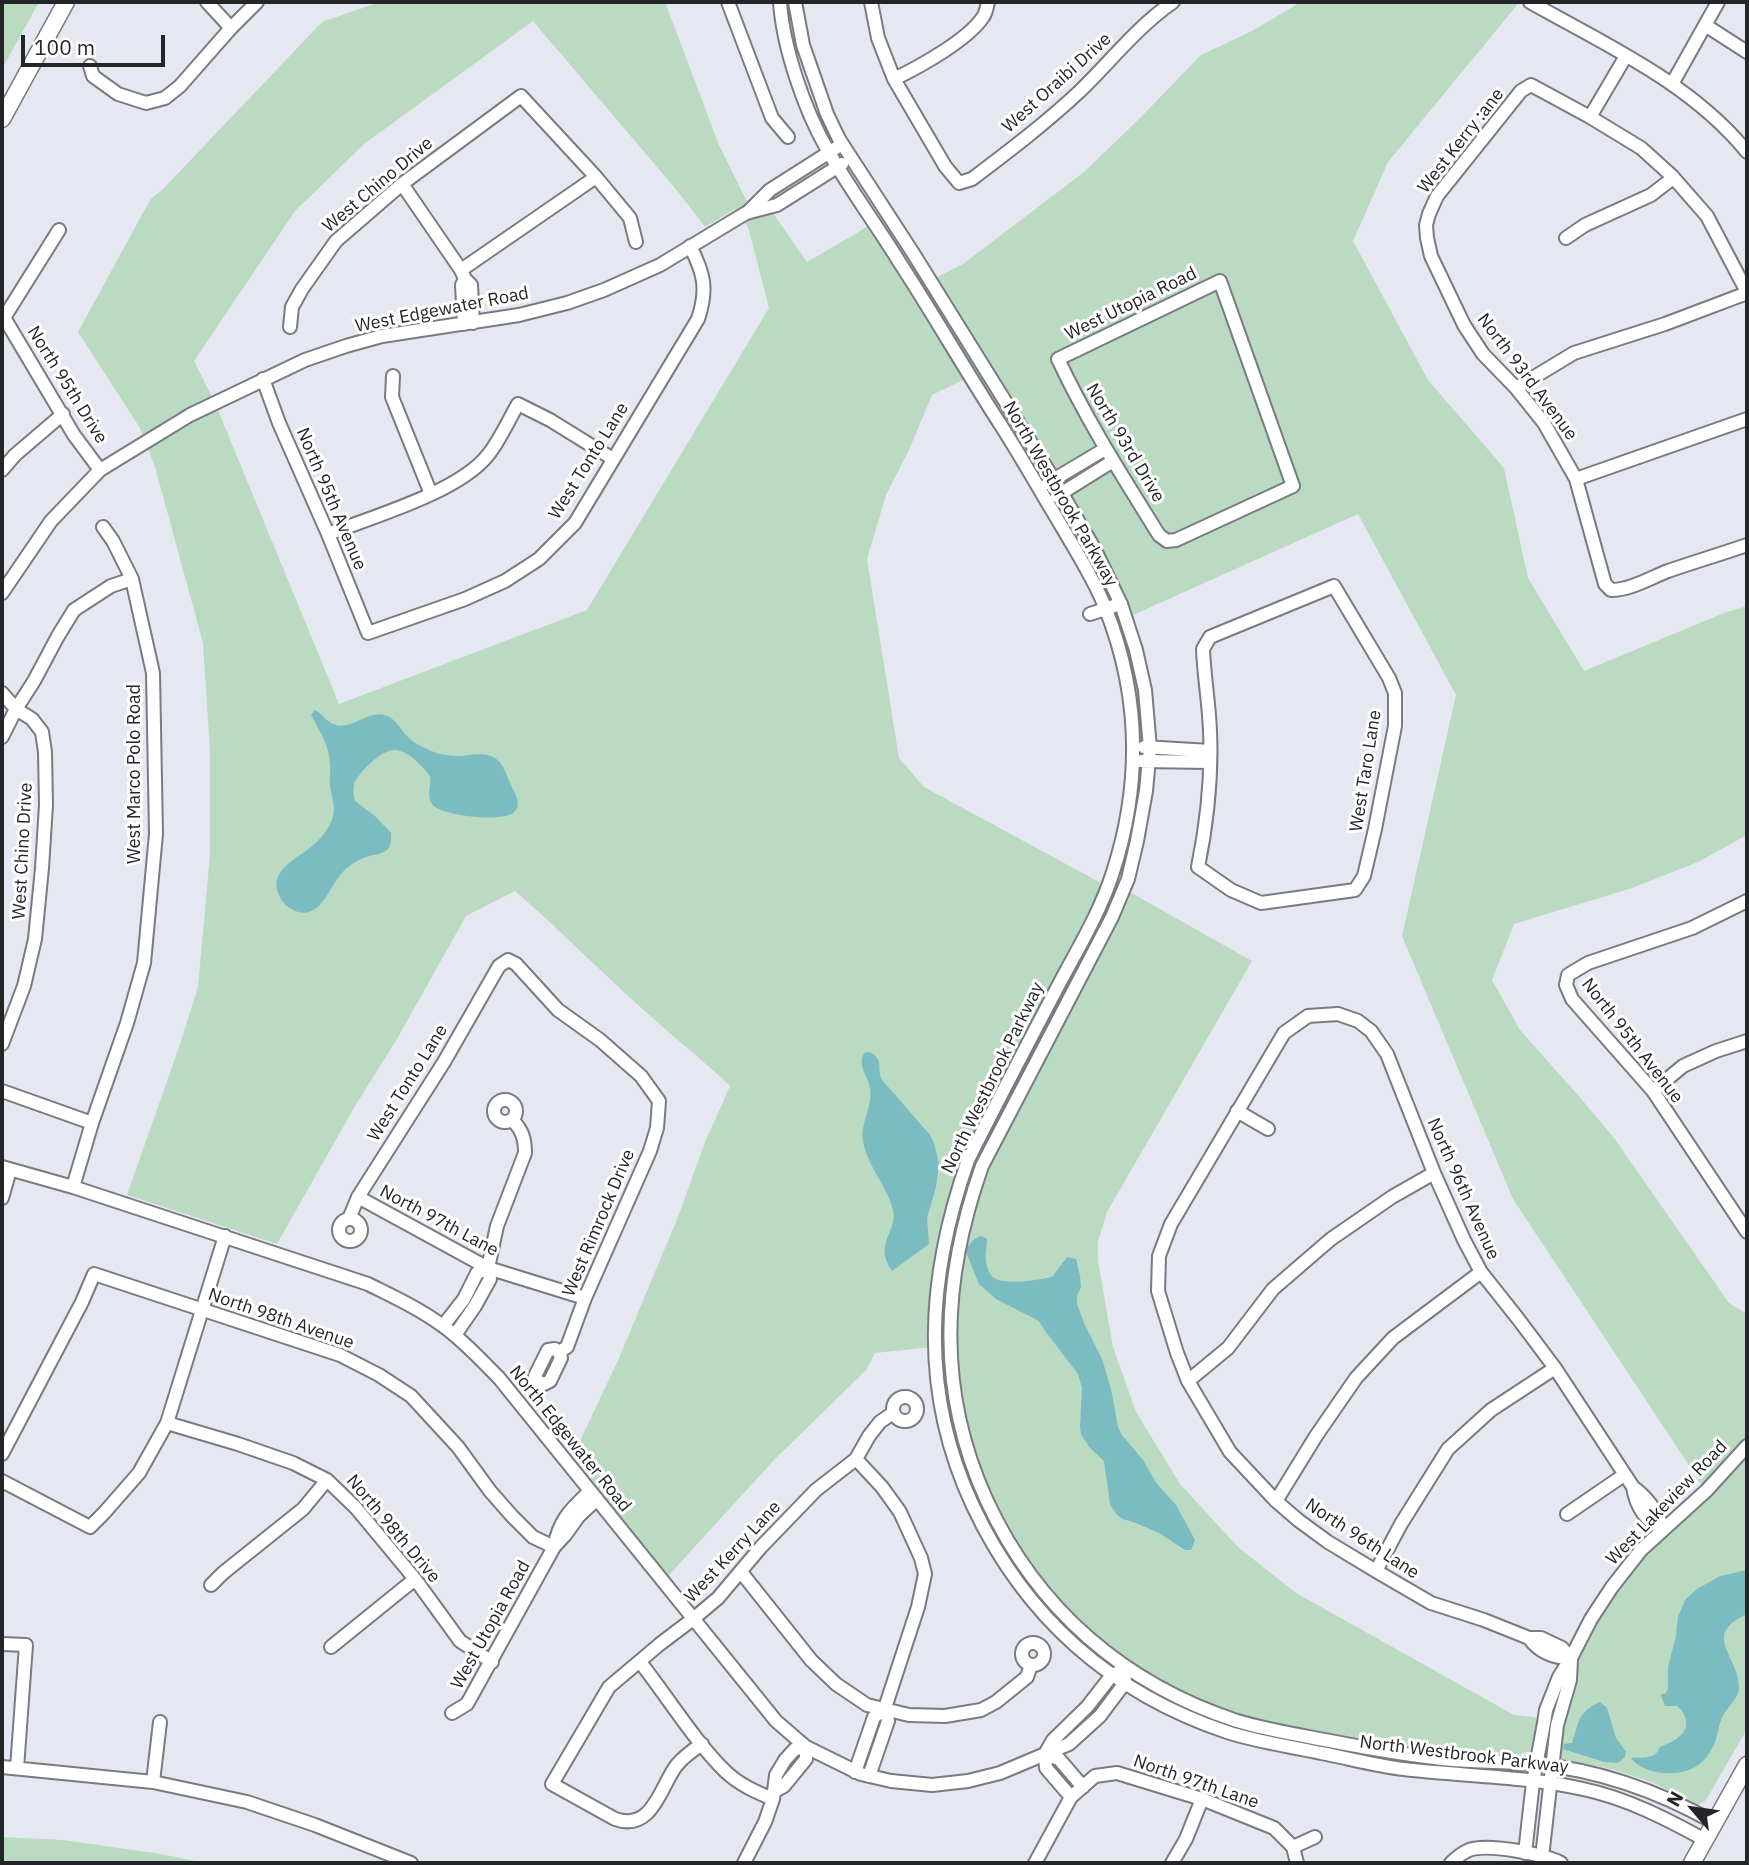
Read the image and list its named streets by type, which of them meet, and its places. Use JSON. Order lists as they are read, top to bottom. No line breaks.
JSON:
{"streets":{"street":["West Oraibi Drive","West Kerry :ane","West Chino Drive","West Utopia Road","West Edgewater Road","North 93rd Avenue","North 95th Drive","North 93rd Drive","West Tonto Lane","North Westbrook Parkway","North 95th Avenue","West Taro Lane","West Marco Polo Road","North 96th Avenue","North 97th Lane","West Rimrock Drive","North 98th Avenue","North Edgewater Road","West Lakeview Road","North 98th Drive","North 96th Lane","West Kerry Lane"]},"crossings":[["West Kerry :ane","North 93rd Avenue"],["West Utopia Road","North 93rd Drive"],["West Utopia Road","North 98th Avenue"],["West Utopia Road","North Edgewater Road"],["West Utopia Road","North 98th Drive"],["West Edgewater Road","North 95th Drive"],["West Edgewater Road","West Tonto Lane"],["West Edgewater Road","North Westbrook Parkway"],["West Edgewater Road","North 95th Avenue"],["West Tonto Lane","North 95th Avenue"],["West Tonto Lane","North 97th Lane"],["West Tonto Lane","West Rimrock Drive"],["North Westbrook Parkway","North Edgewater Road"],["North Westbrook Parkway","West Lakeview Road"],["West Marco Polo Road","North Edgewater Road"],["North 96th Avenue","West Lakeview Road"],["North 96th Avenue","North 96th Lane"],["North 97th Lane","West Rimrock Drive"],["North Edgewater Road","West Kerry Lane"],["West Lakeview Road","North 96th Lane"]],"scale_bar":"100 m","north":"top left"}
